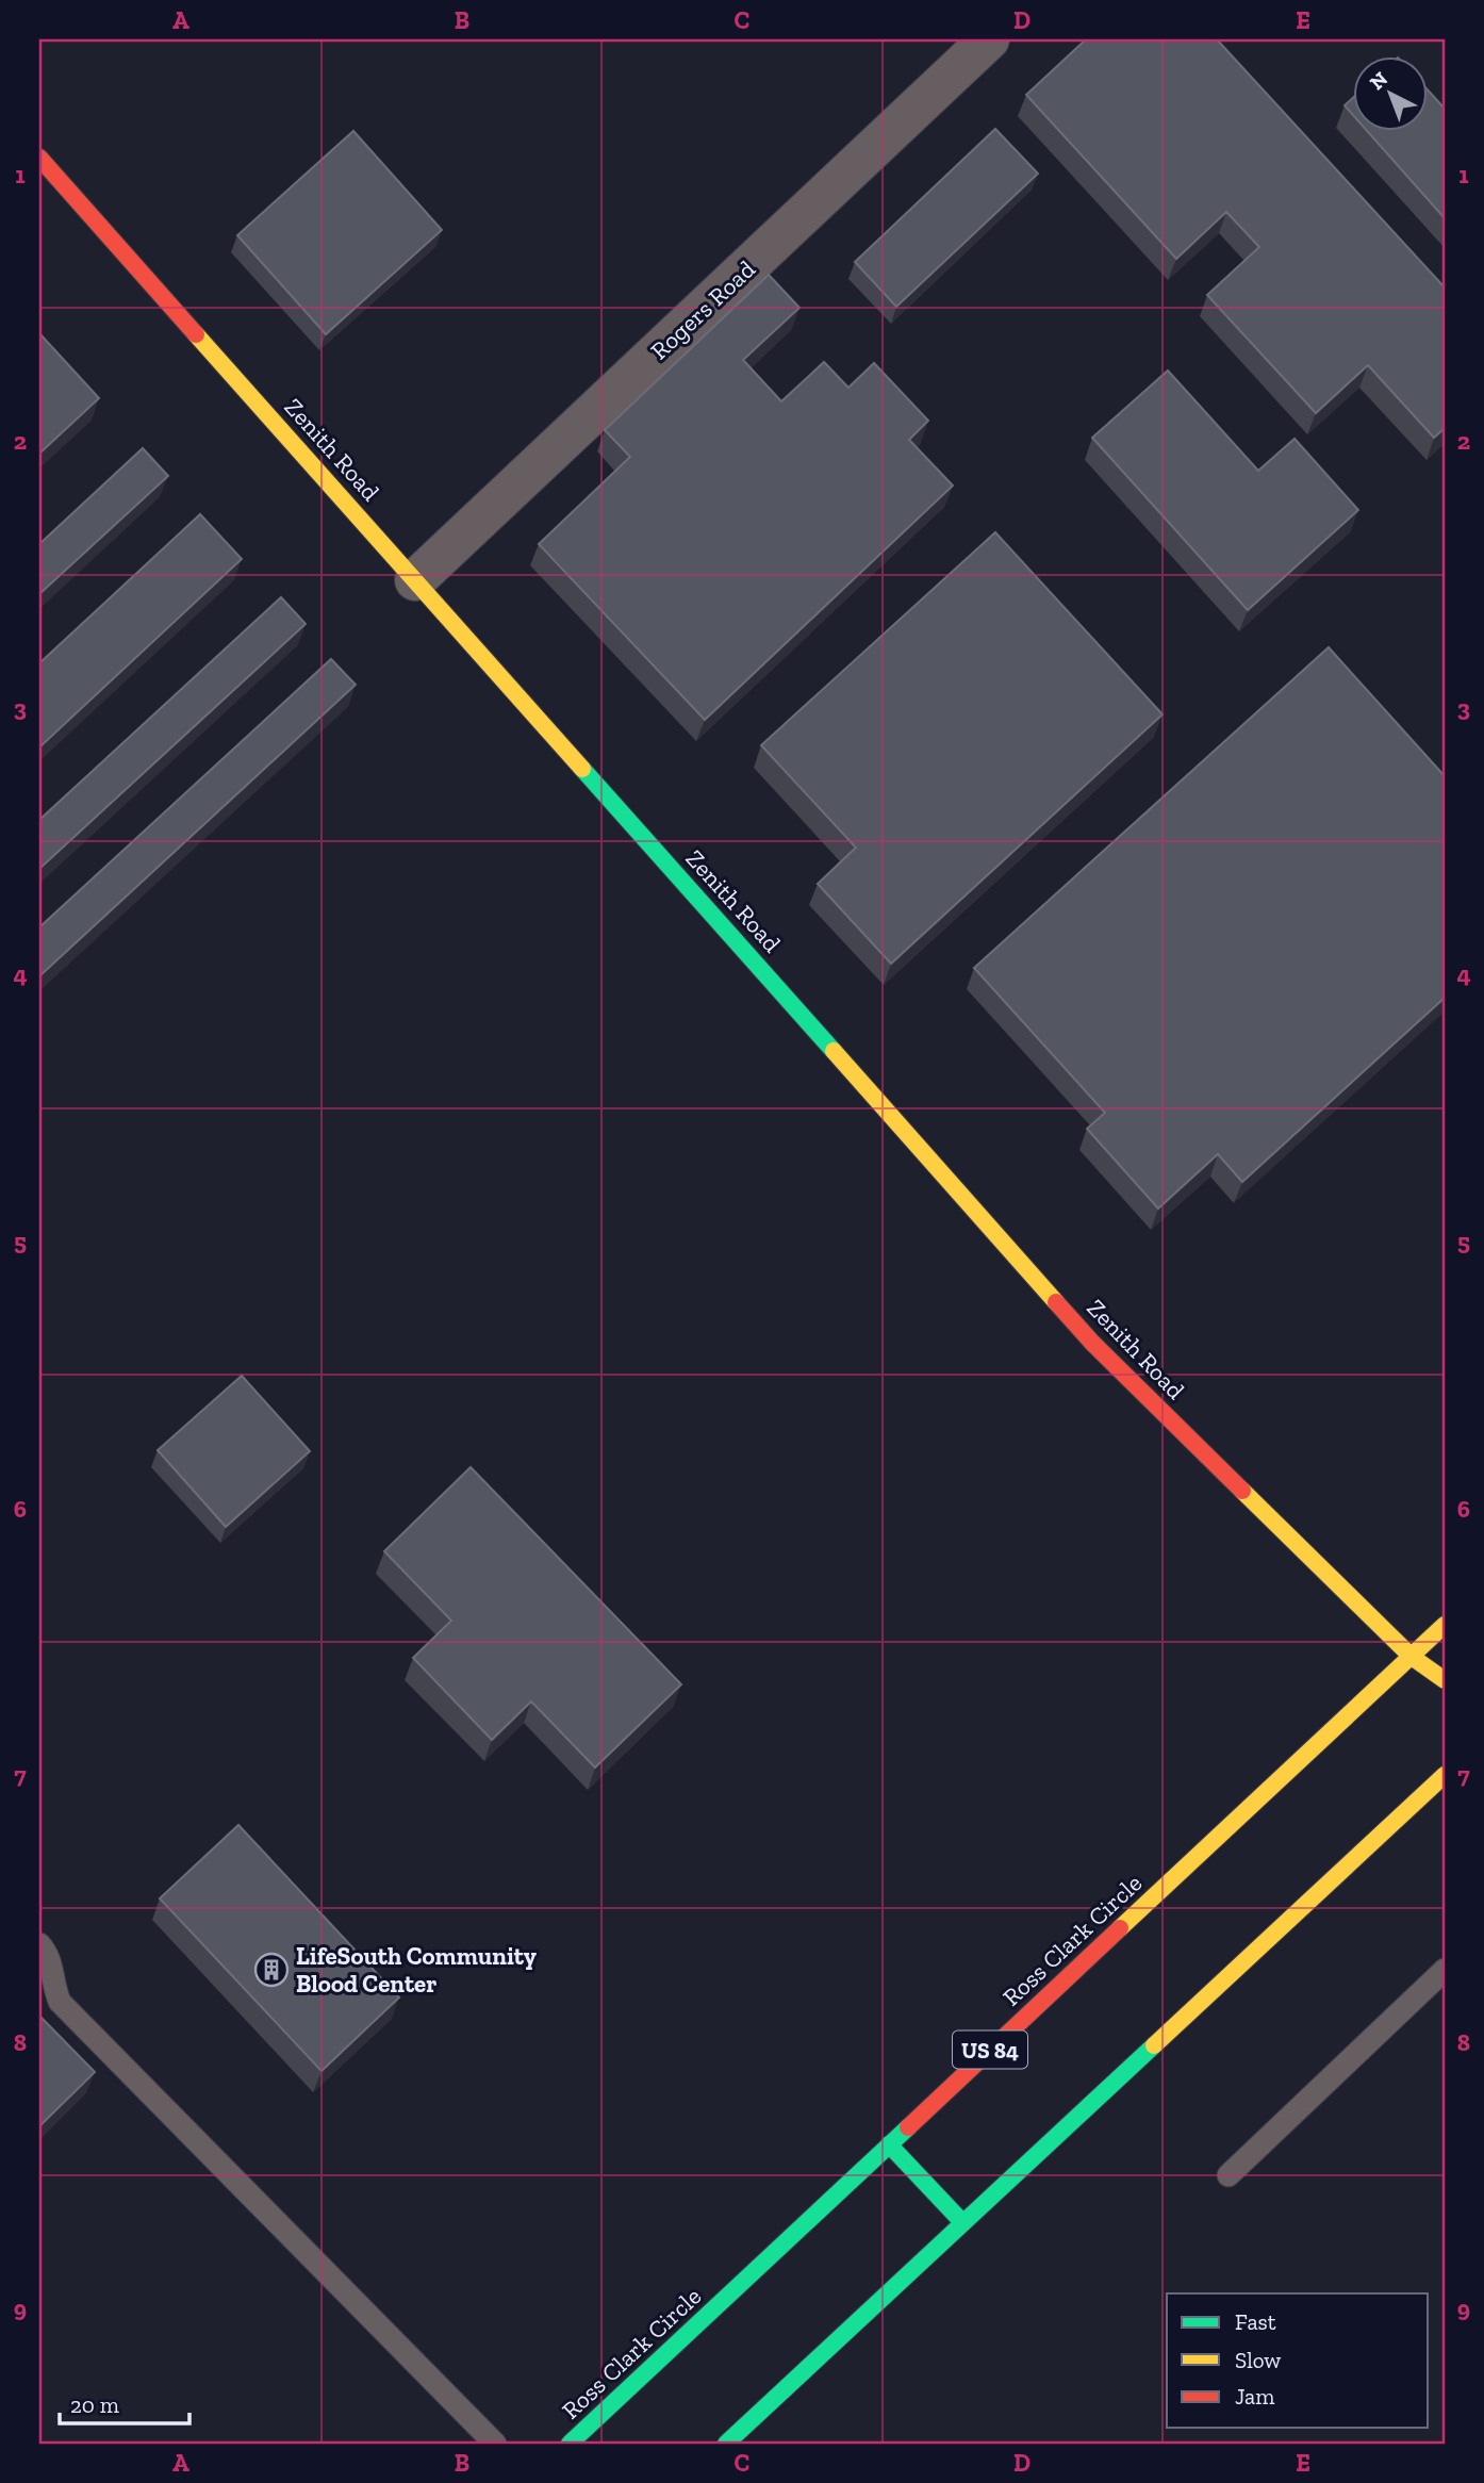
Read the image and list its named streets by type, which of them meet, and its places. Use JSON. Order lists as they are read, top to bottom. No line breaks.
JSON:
{"streets":{"main road":["Zenith Road","Ross Clark Circle","US 84"],"street":["Rogers Road"]},"crossings":[["Rogers Road","Zenith Road"],["Zenith Road","Ross Clark Circle"]],"places":{"building":["LifeSouth Community Blood Center"]},"legend":["Fast","Slow","Jam"],"scale_bar":"20 m","north":"top left","grid":{"columns":["A","B","C","D","E"],"rows":["1","2","3","4","5","6","7","8","9"]}}
